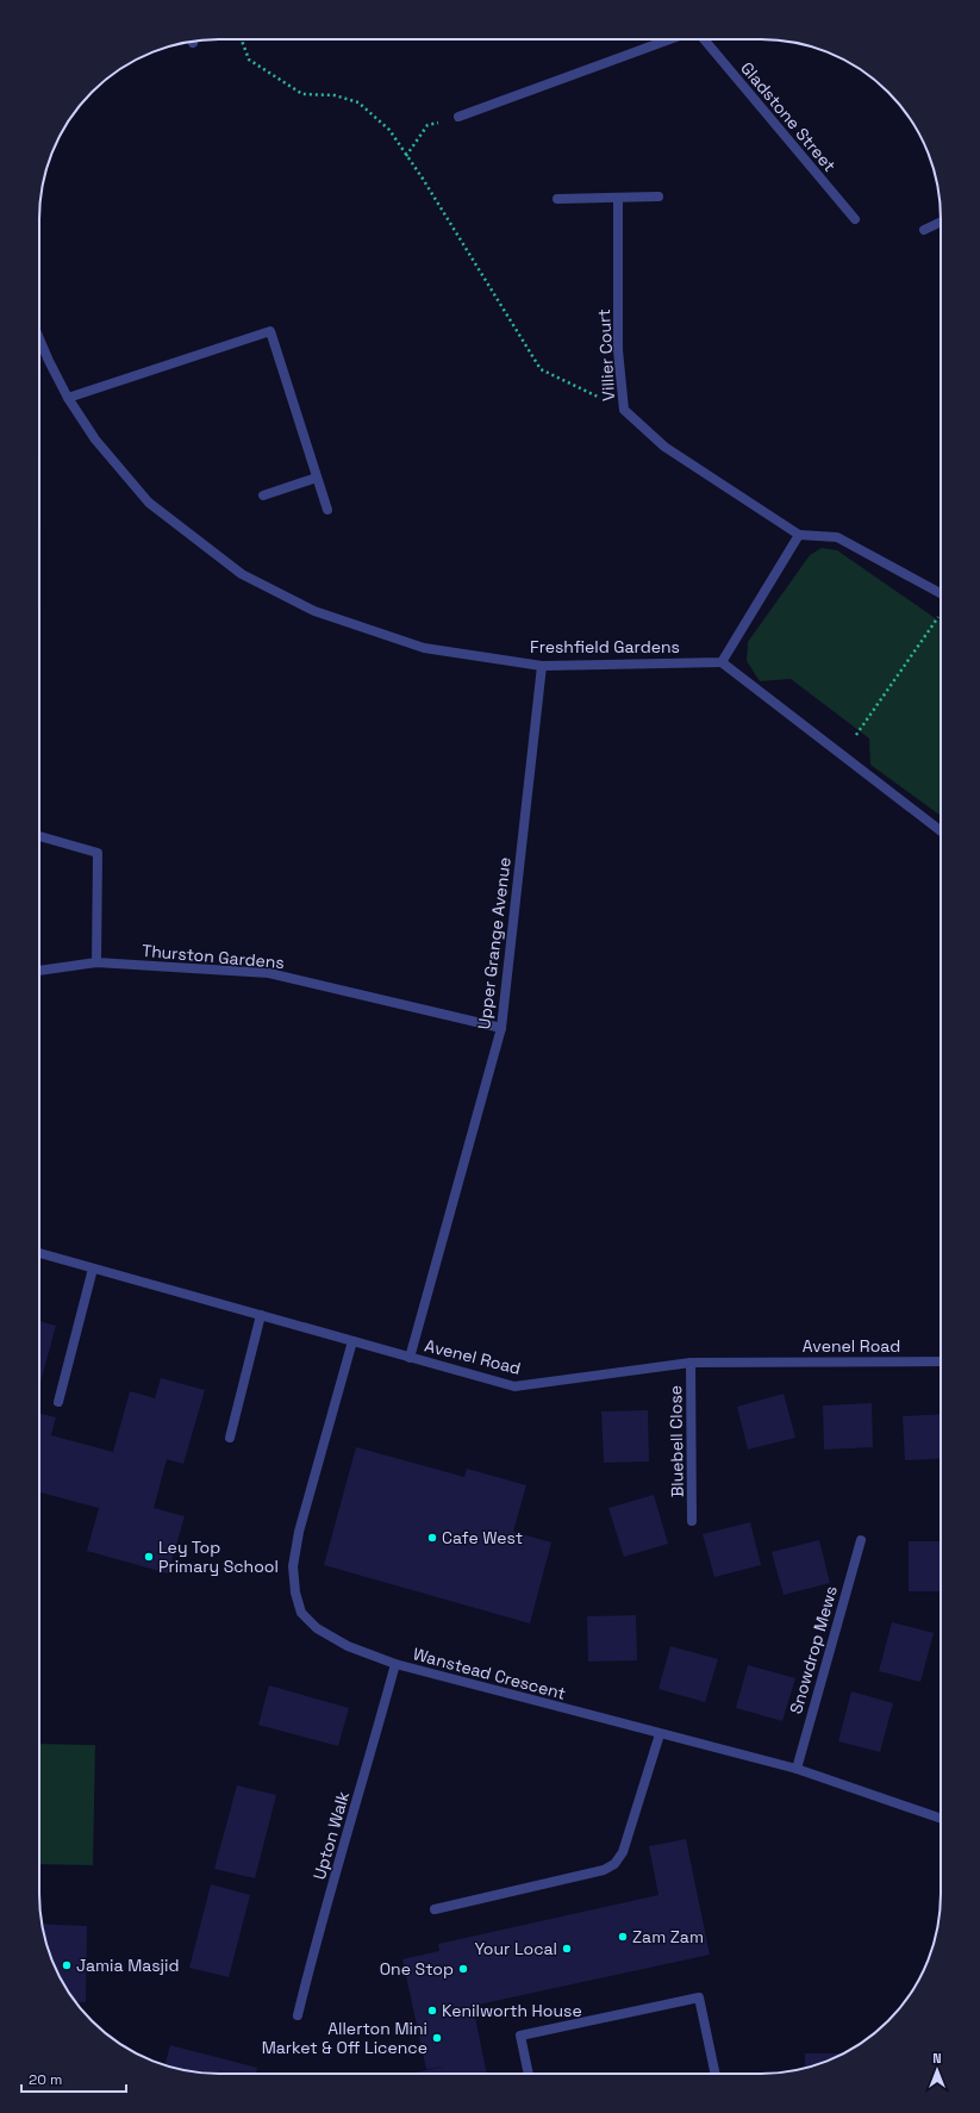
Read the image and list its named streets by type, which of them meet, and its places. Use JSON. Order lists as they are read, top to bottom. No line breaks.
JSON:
{"streets":{"street":["Gladstone Street","Villier Court","Freshfield Gardens","Upper Grange Avenue","Thurston Gardens","Avenel Road","Bluebell Close","Snowdrop Mews","Wanstead Crescent","Upton Walk"]},"crossings":[["Freshfield Gardens","Upper Grange Avenue"],["Upper Grange Avenue","Thurston Gardens"],["Upper Grange Avenue","Avenel Road"],["Avenel Road","Bluebell Close"],["Avenel Road","Wanstead Crescent"],["Snowdrop Mews","Wanstead Crescent"],["Wanstead Crescent","Upton Walk"]],"places":["Cafe West","Ley Top Primary School","Zam Zam","Your Local","Jamia Masjid","One Stop","Kenilworth House","Allerton Mini Market & Off Licence"],"scale_bar":"20 m","north":"top"}
